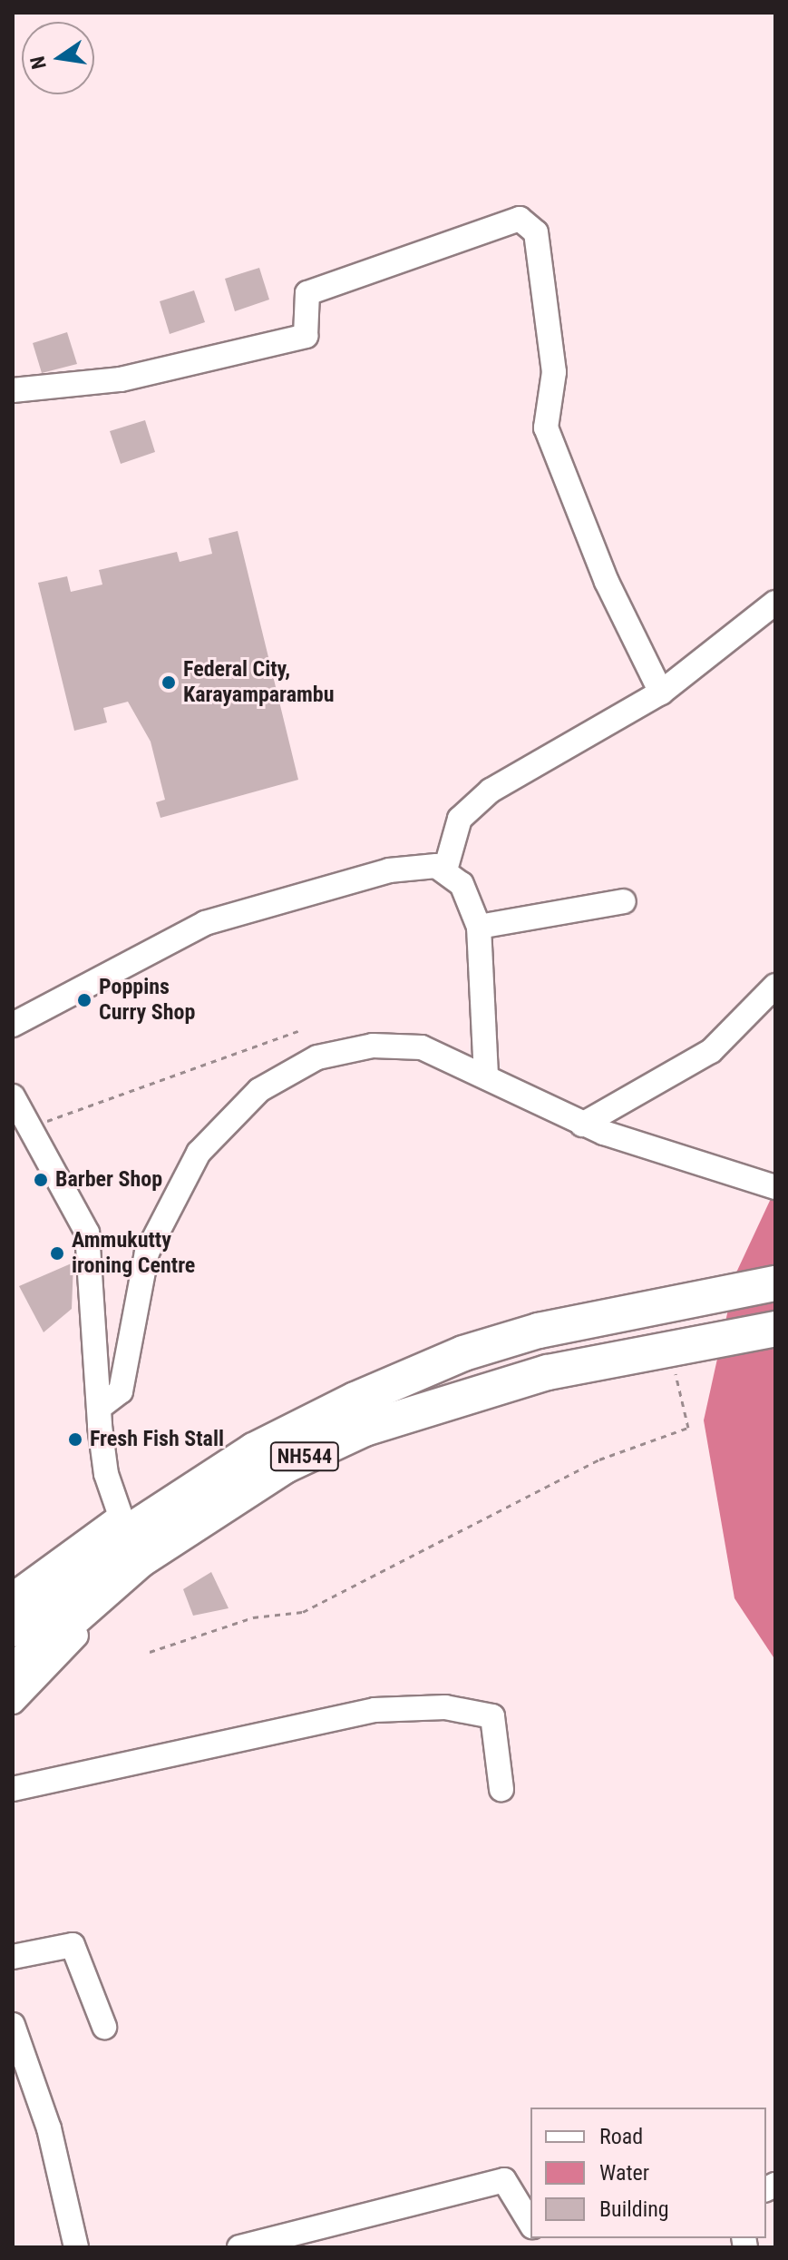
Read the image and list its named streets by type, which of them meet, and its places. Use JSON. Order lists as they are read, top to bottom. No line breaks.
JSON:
{"streets":{"highway":["NH544"]},"places":["Federal City, Karayamparambu","Poppins Curry Shop","Barber Shop","Ammukutty ironing Centre","Fresh Fish Stall"],"legend":["Road","Water","Building"],"north":"left"}
